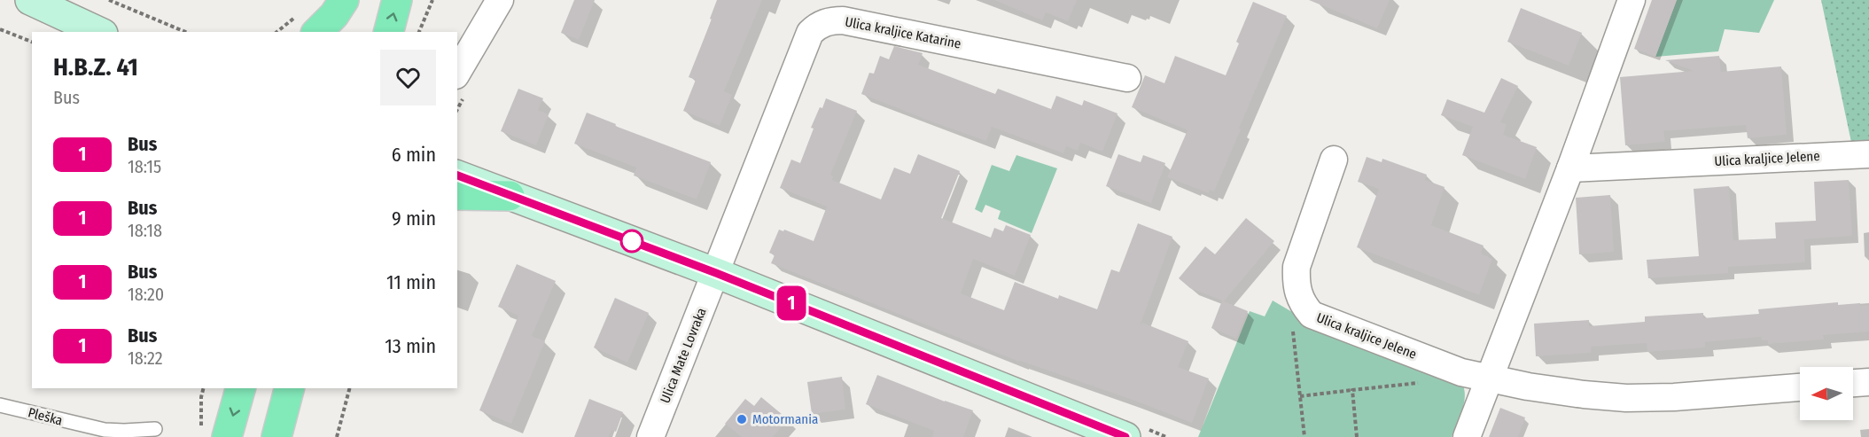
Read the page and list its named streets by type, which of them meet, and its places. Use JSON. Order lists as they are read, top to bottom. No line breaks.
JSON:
{"streets":{"street":["Ulica kraljice Katarine","Ulica kraljice Jelene","Ulica Mate Lovraka"],"lane":["Pleška"]},"crossings":[["Ulica kraljice Katarine","Ulica Mate Lovraka"]],"places":["Motormania"],"lines":["bus line 1"],"north":"left","page":{"on_map":"1","heading":["H.B.Z. 41","Bus"],"list":[{"mark":"1","name":"Bus","note":"18:15","value":"6 min"},{"mark":"1","name":"Bus","note":"18:18","value":"9 min"},{"mark":"1","name":"Bus","note":"18:20","value":"11 min"},{"mark":"1","name":"Bus","note":"18:22","value":"13 min"}]}}
